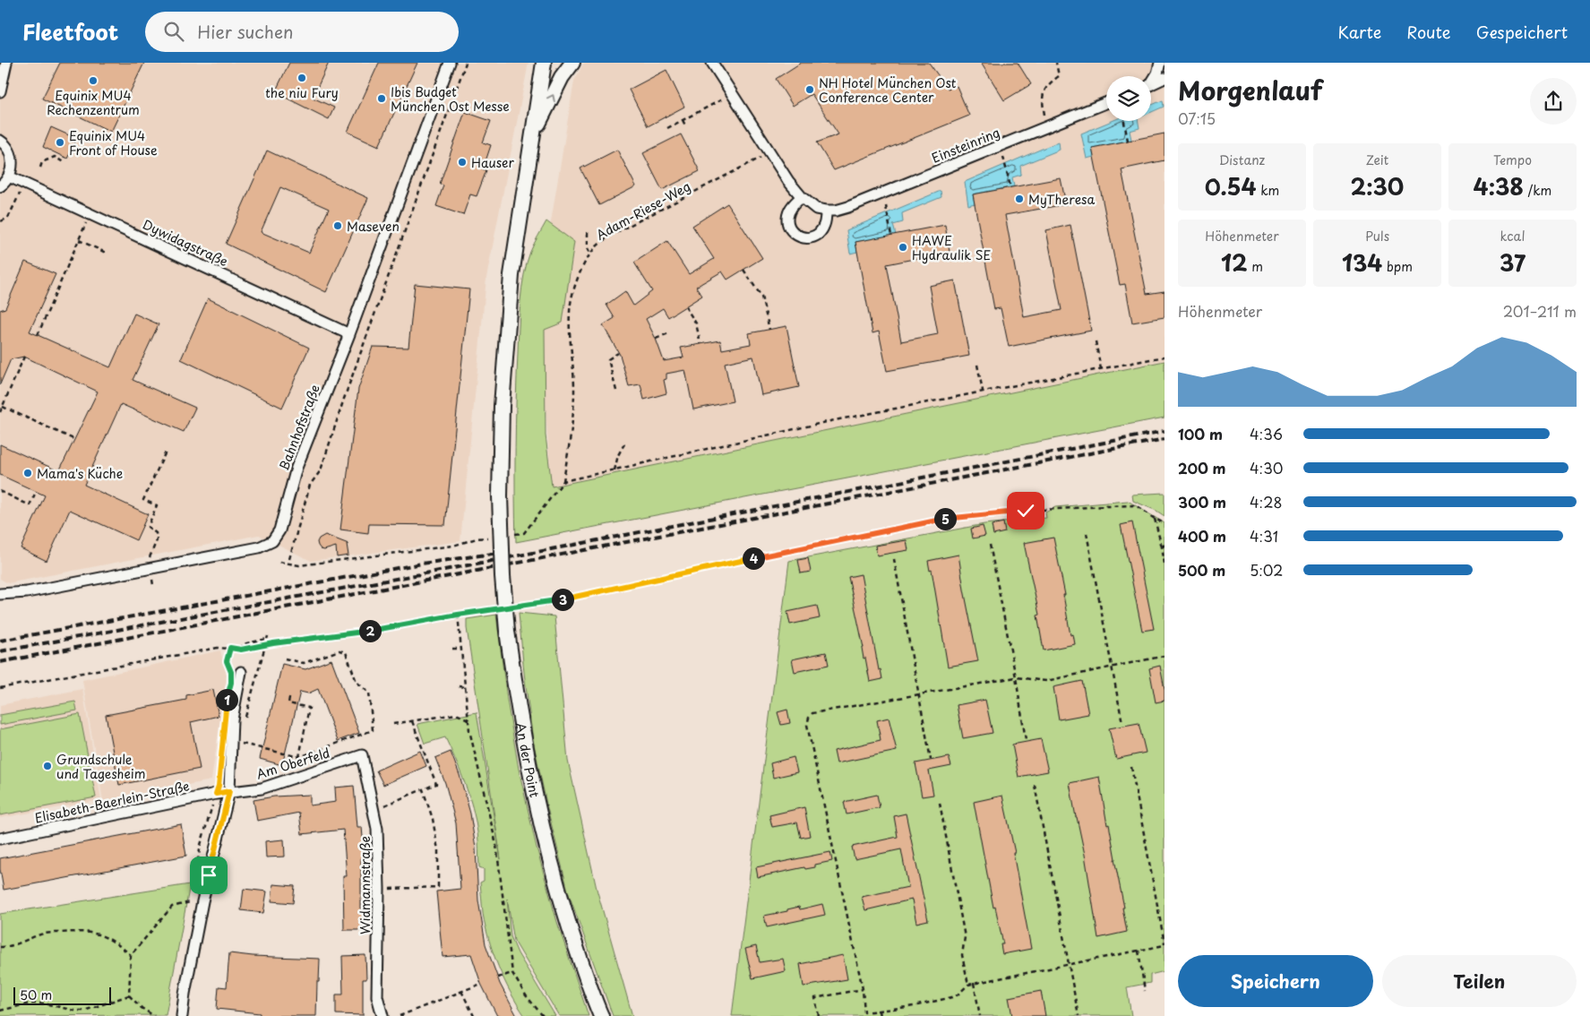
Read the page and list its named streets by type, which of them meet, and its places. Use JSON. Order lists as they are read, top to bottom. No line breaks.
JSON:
{"streets":{"street":["Einsteinring","Dywidagstraße","Bahnhofstraße","An der Point","Am Oberfeld","Elisabeth-Baerlein-Straße","Widmannstraße"],"path":["Adam-Riese-Weg"]},"crossings":[["Dywidagstraße","Bahnhofstraße"],["Am Oberfeld","Elisabeth-Baerlein-Straße"],["Am Oberfeld","Widmannstraße"]],"places":["the niu Fury","Equinix MU4 Rechenzentrum","NH Hotel München Ost Conference Center","Ibis Budget München Ost Messe","Equinix MU4 Front of House","Hauser","MyTheresa","Maseven","HAWE Hydraulik SE","Mama's Küche","Grundschule und Tagesheim"],"scale_bar":"50 m","page":{"header":"Fleetfoot","search":"Hier suchen","nav":["Karte","Route","Gespeichert"],"heading":["Morgenlauf","07:15"],"stats":[["Distanz","0.54 km"],["Zeit","2:30"],["Tempo","4:38 /km"],["Höhenmeter","12 m"],["Puls","134 bpm"],["kcal","37"]],"chart":["Höhenmeter","201–211 m"],"list":[{"name":"100 m","note":"4:36"},{"name":"200 m","note":"4:30"},{"name":"300 m","note":"4:28"},{"name":"400 m","note":"4:31"},{"name":"500 m","note":"5:02"}],"pins":["5","4","3","2","1"],"buttons":["Speichern","Teilen"],"scale":"50 m"}}
